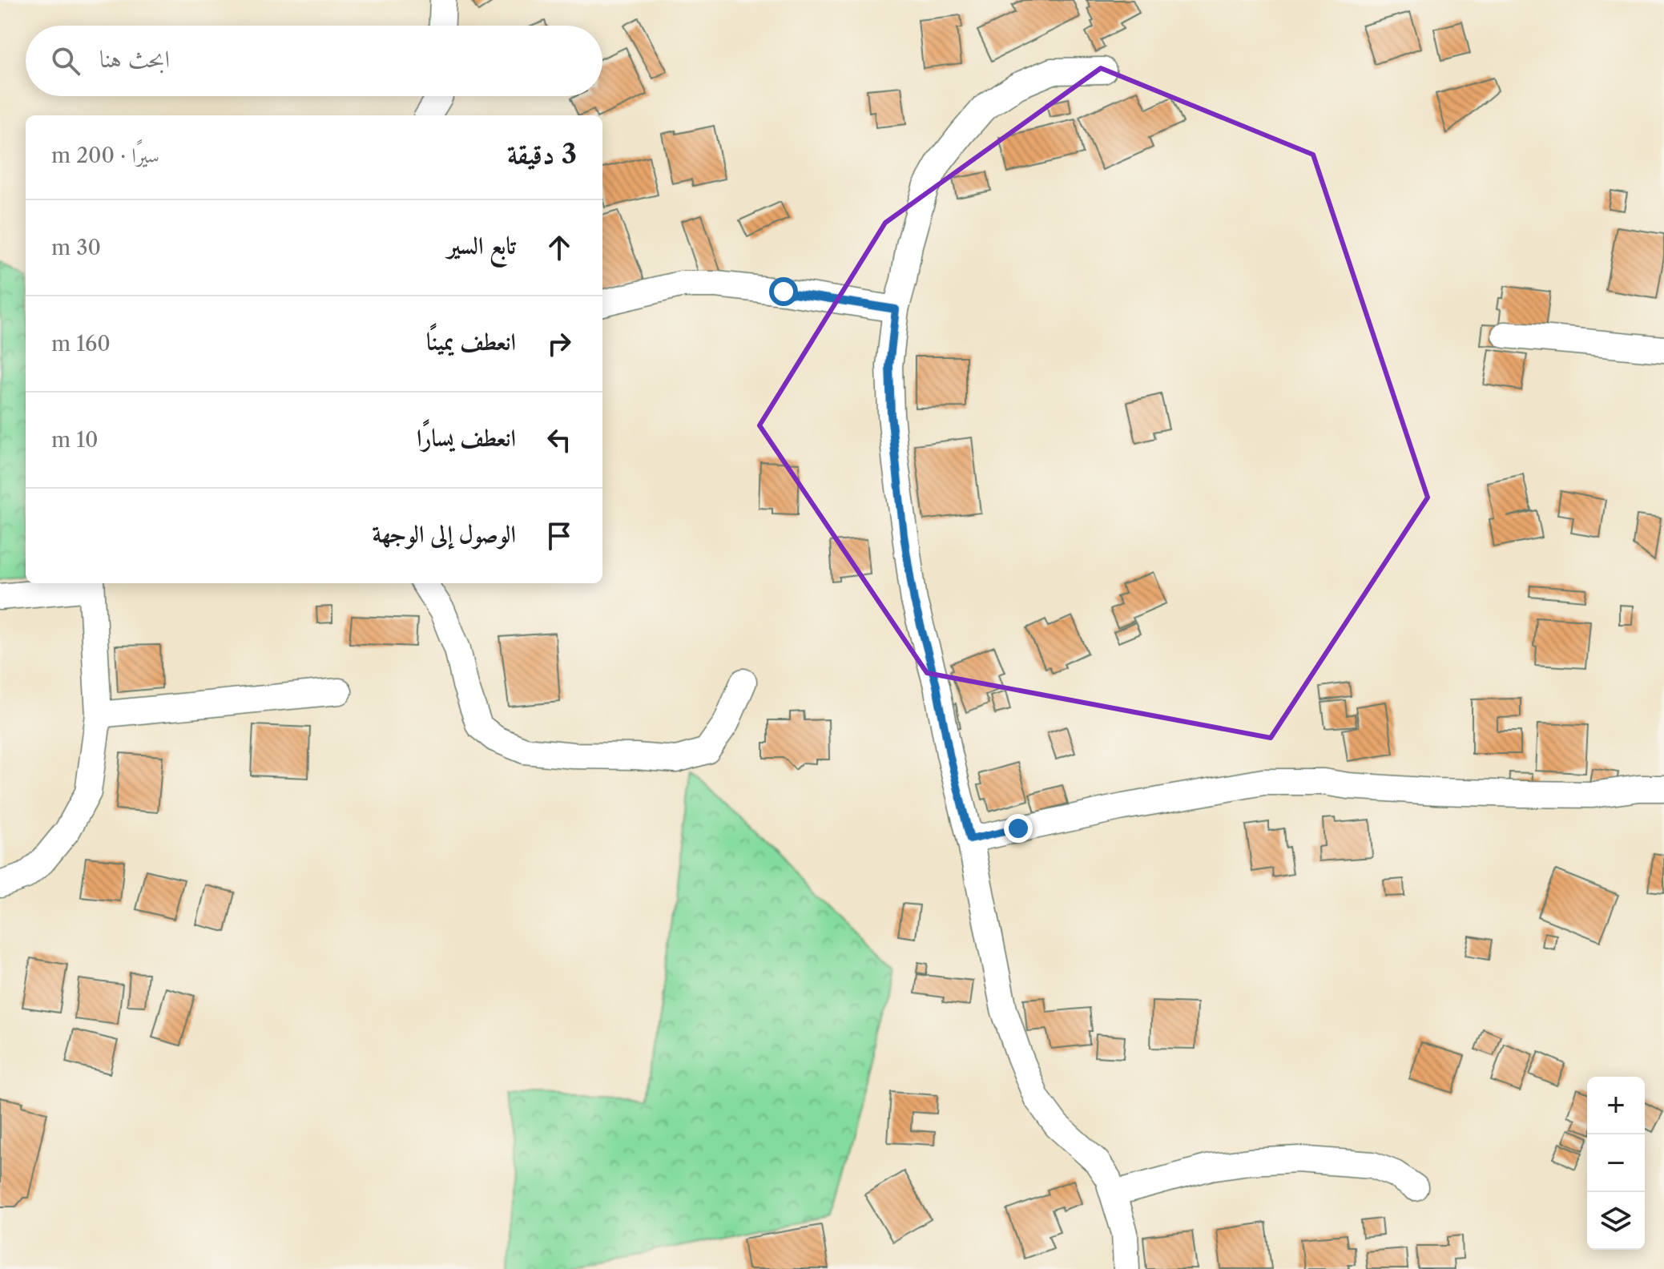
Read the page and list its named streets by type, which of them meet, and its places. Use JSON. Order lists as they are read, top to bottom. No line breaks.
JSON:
{"page":{"search":"ابحث هنا","heading":["3 دقيقة","سيرًا · 200 m"],"list":[["تابع السير","30 m"],["انعطف يمينًا","160 m"],["انعطف يسارًا","10 m"],"الوصول إلى الوجهة"],"map_buttons":["+","−"]}}
